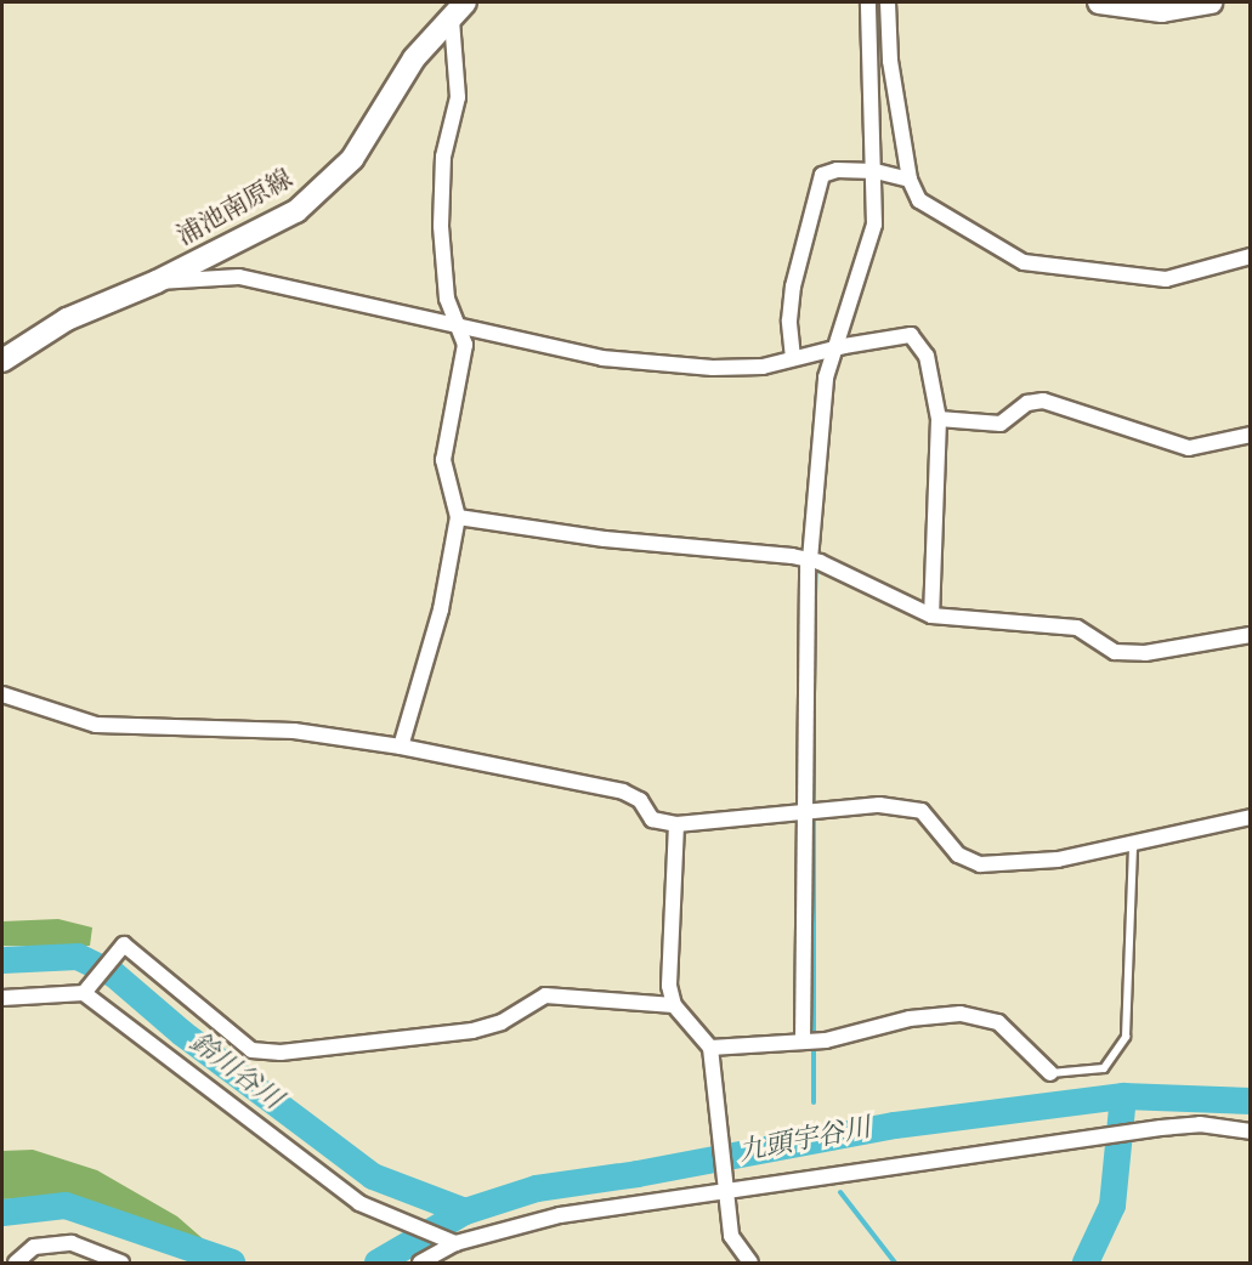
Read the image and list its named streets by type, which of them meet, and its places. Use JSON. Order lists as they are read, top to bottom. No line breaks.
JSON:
{"streets":{"main road":["浦池南原線"]},"water":["鈴川谷川","九頭宇谷川"]}
